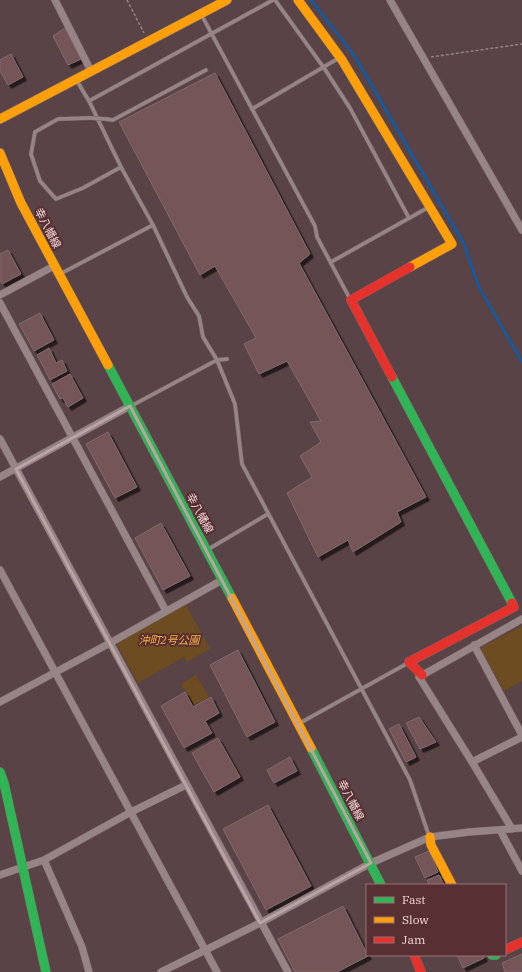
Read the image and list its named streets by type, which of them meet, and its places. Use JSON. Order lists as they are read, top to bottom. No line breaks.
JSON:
{"streets":{"street":["幸八幡線"]},"parks":["沖町2号公園"],"legend":["Fast","Slow","Jam"]}
